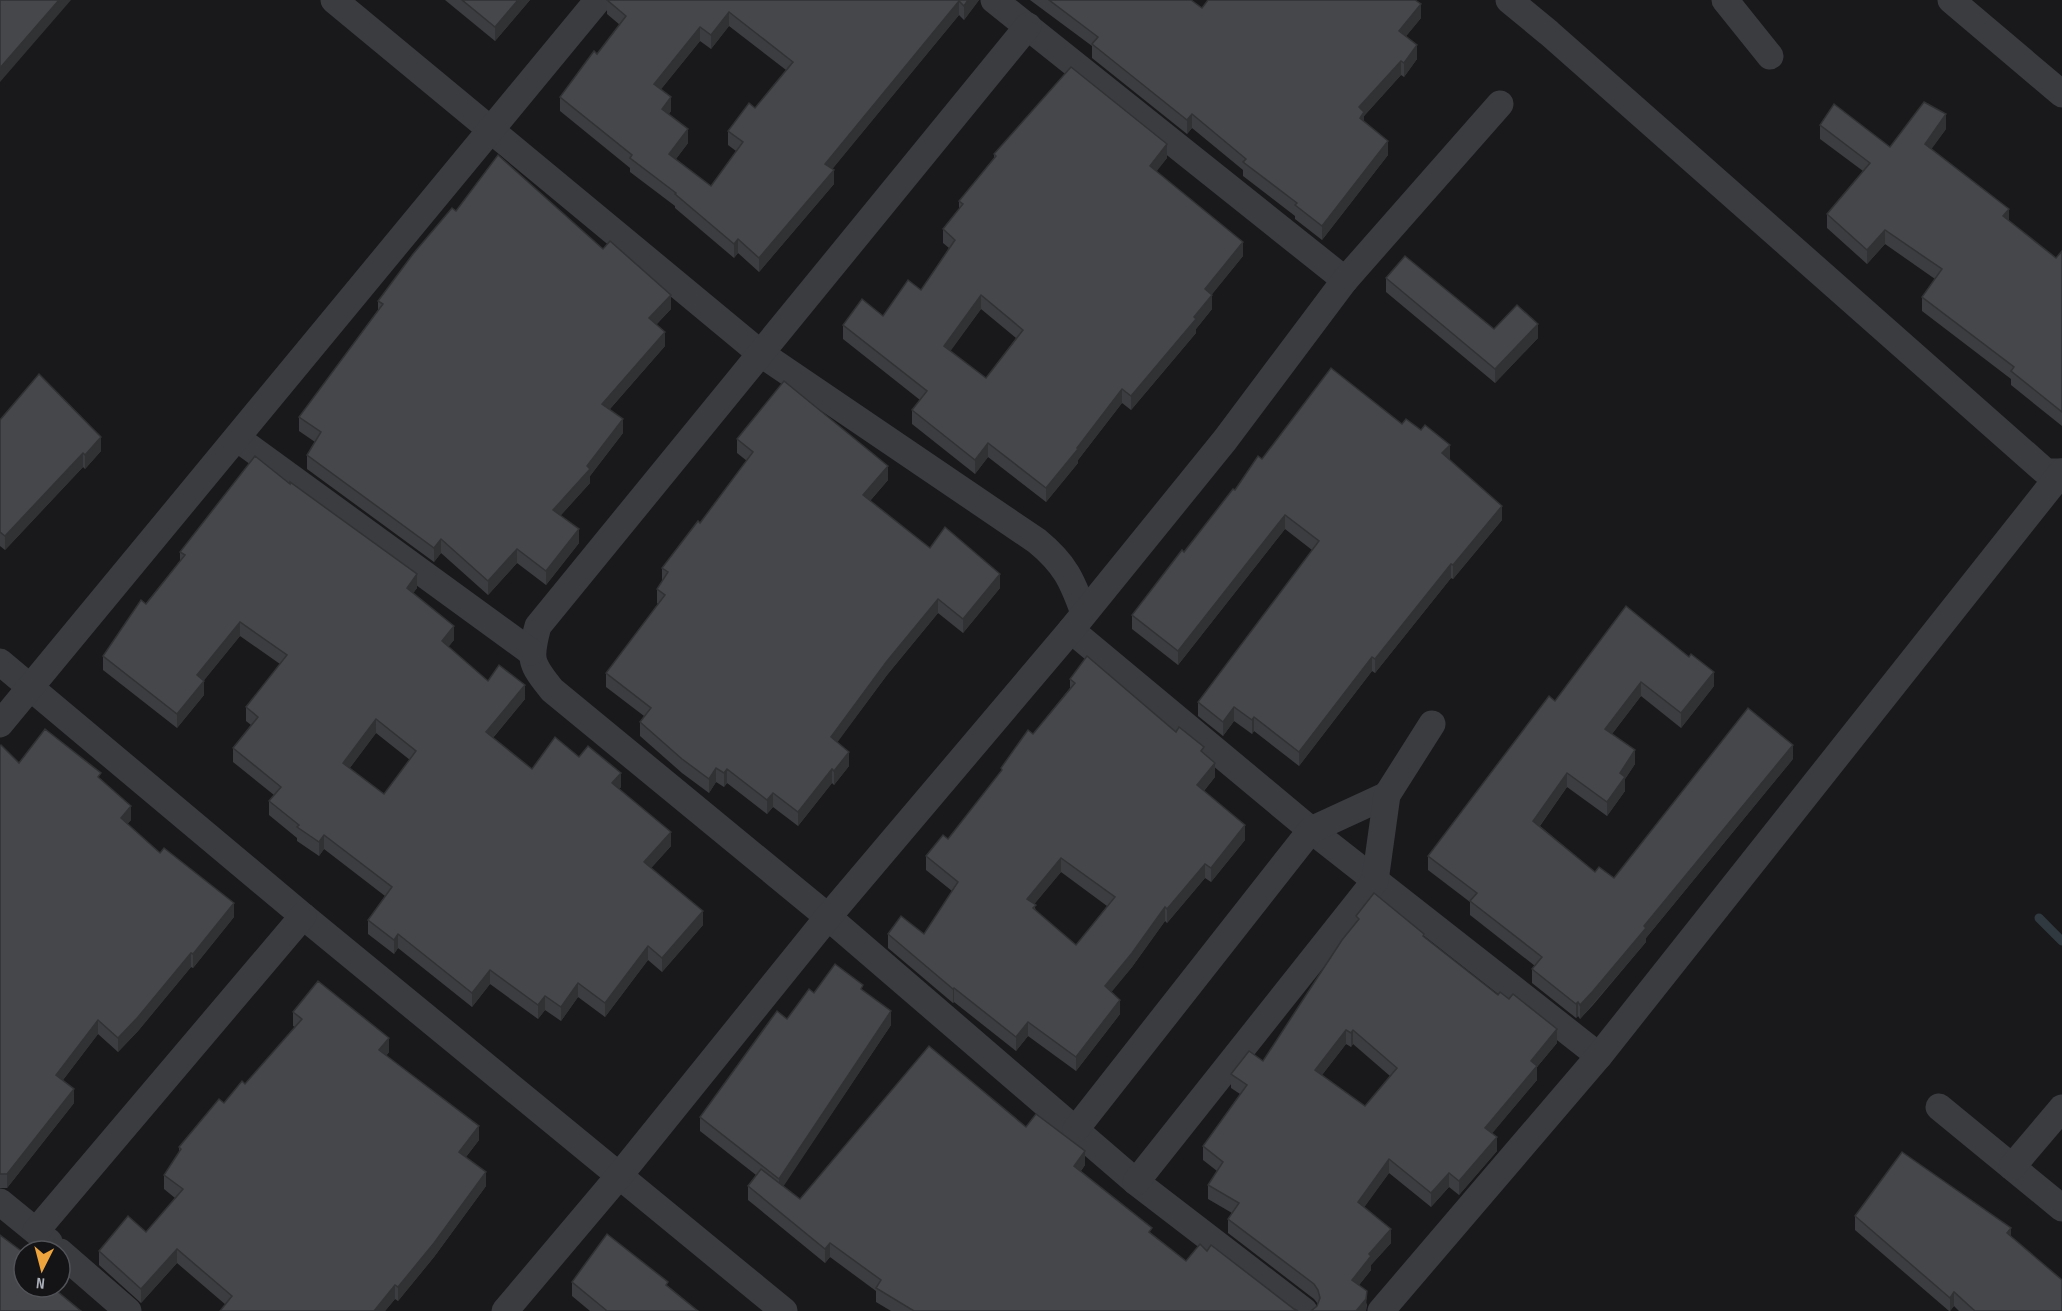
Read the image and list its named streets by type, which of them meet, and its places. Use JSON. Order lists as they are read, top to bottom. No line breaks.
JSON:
{"north":"bottom"}
